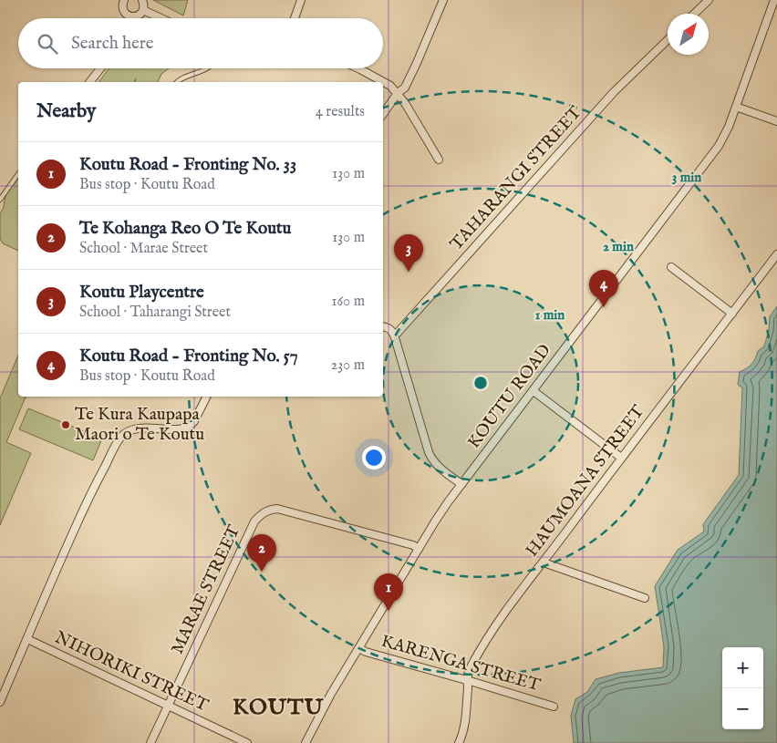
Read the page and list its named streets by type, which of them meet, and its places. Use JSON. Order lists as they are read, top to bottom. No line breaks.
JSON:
{"streets":{"street":["TAHARANGI STREET","KOUTU ROAD","HAUMOANA STREET","MARAE STREET","KARENGA STREET","NIHORIKI STREET"]},"crossings":[["KOUTU ROAD","MARAE STREET"],["KOUTU ROAD","KARENGA STREET"],["HAUMOANA STREET","KARENGA STREET"],["MARAE STREET","NIHORIKI STREET"]],"districts":["KOUTU"],"places":["Te Kura Kaupapa Maori o Te Koutu"],"north":"top right","page":{"search":"Search here","heading":["Nearby","4 results"],"list":[{"mark":"1","name":"Koutu Road - Fronting No. 33","note":"Bus stop · Koutu Road","value":"130 m"},{"mark":"2","name":"Te Kohanga Reo O Te Koutu","note":"School · Marae Street","value":"130 m"},{"mark":"3","name":"Koutu Playcentre","note":"School · Taharangi Street","value":"160 m"},{"mark":"4","name":"Koutu Road - Fronting No. 57","note":"Bus stop · Koutu Road","value":"230 m"}],"pins":["3","4","2","1"],"map_buttons":["+","−"]},"rings":["3 min","2 min","1 min"]}
